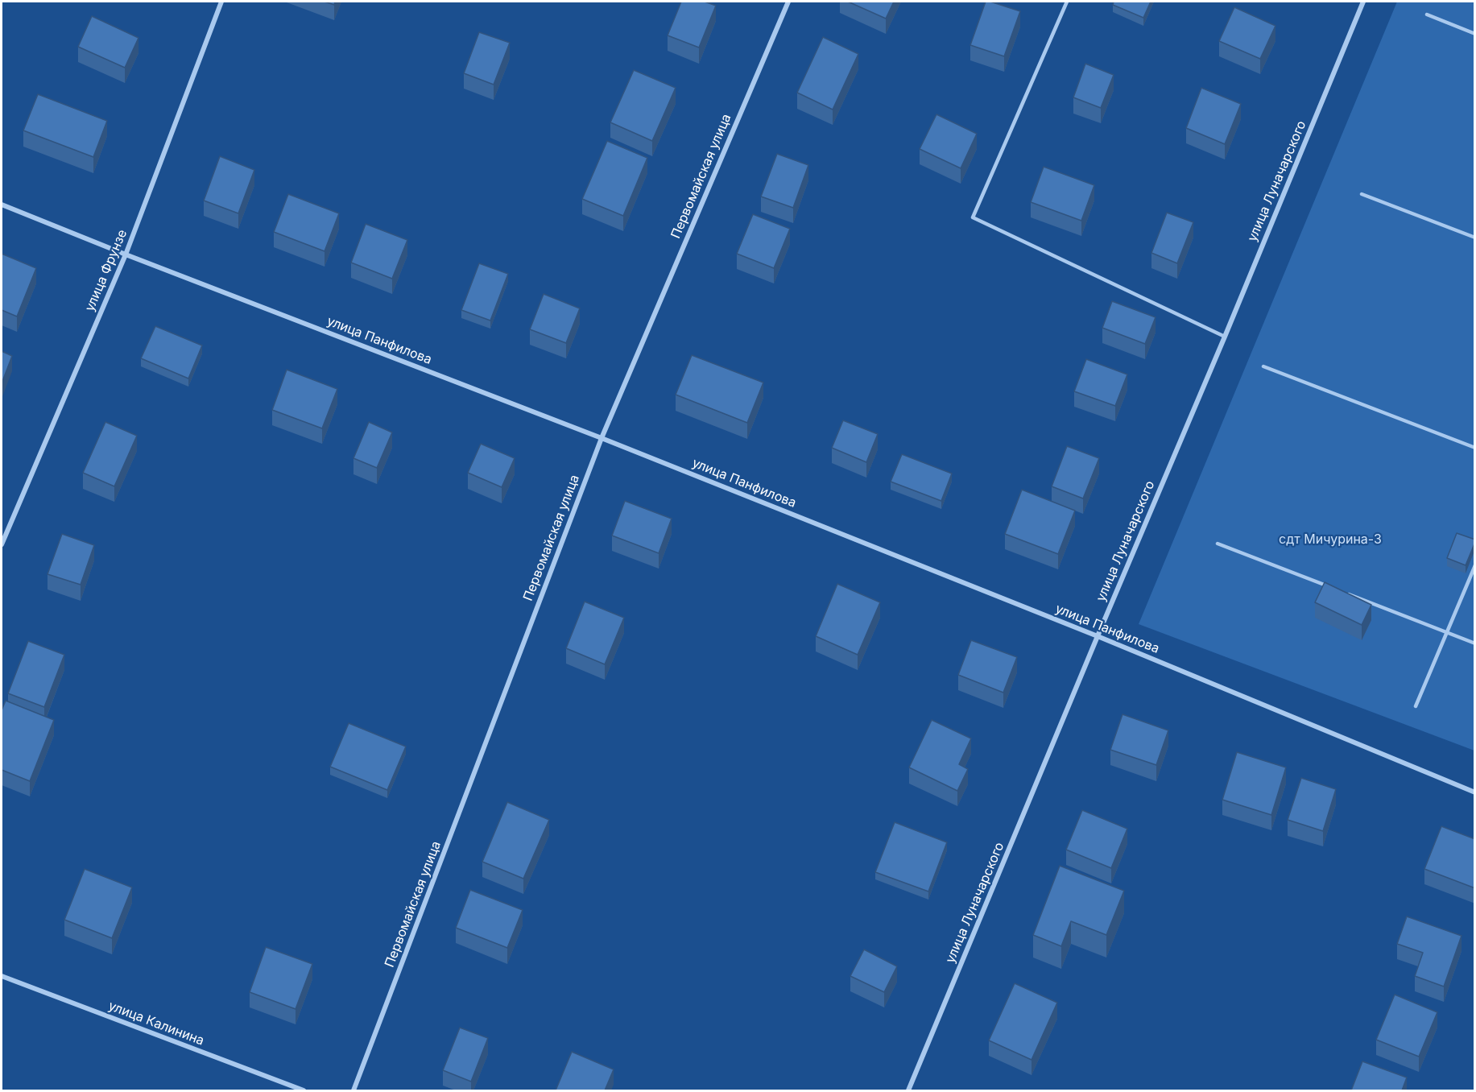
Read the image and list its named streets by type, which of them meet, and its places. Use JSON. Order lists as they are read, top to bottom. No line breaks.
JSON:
{"streets":{"street":["Первомайская улица","улица Луначарского","улица Фрунзе","улица Панфилова","улица Калинина"]},"crossings":[["Первомайская улица","улица Панфилова"],["улица Луначарского","улица Панфилова"],["улица Фрунзе","улица Панфилова"]],"parks":["сдт Мичурина-3"]}
